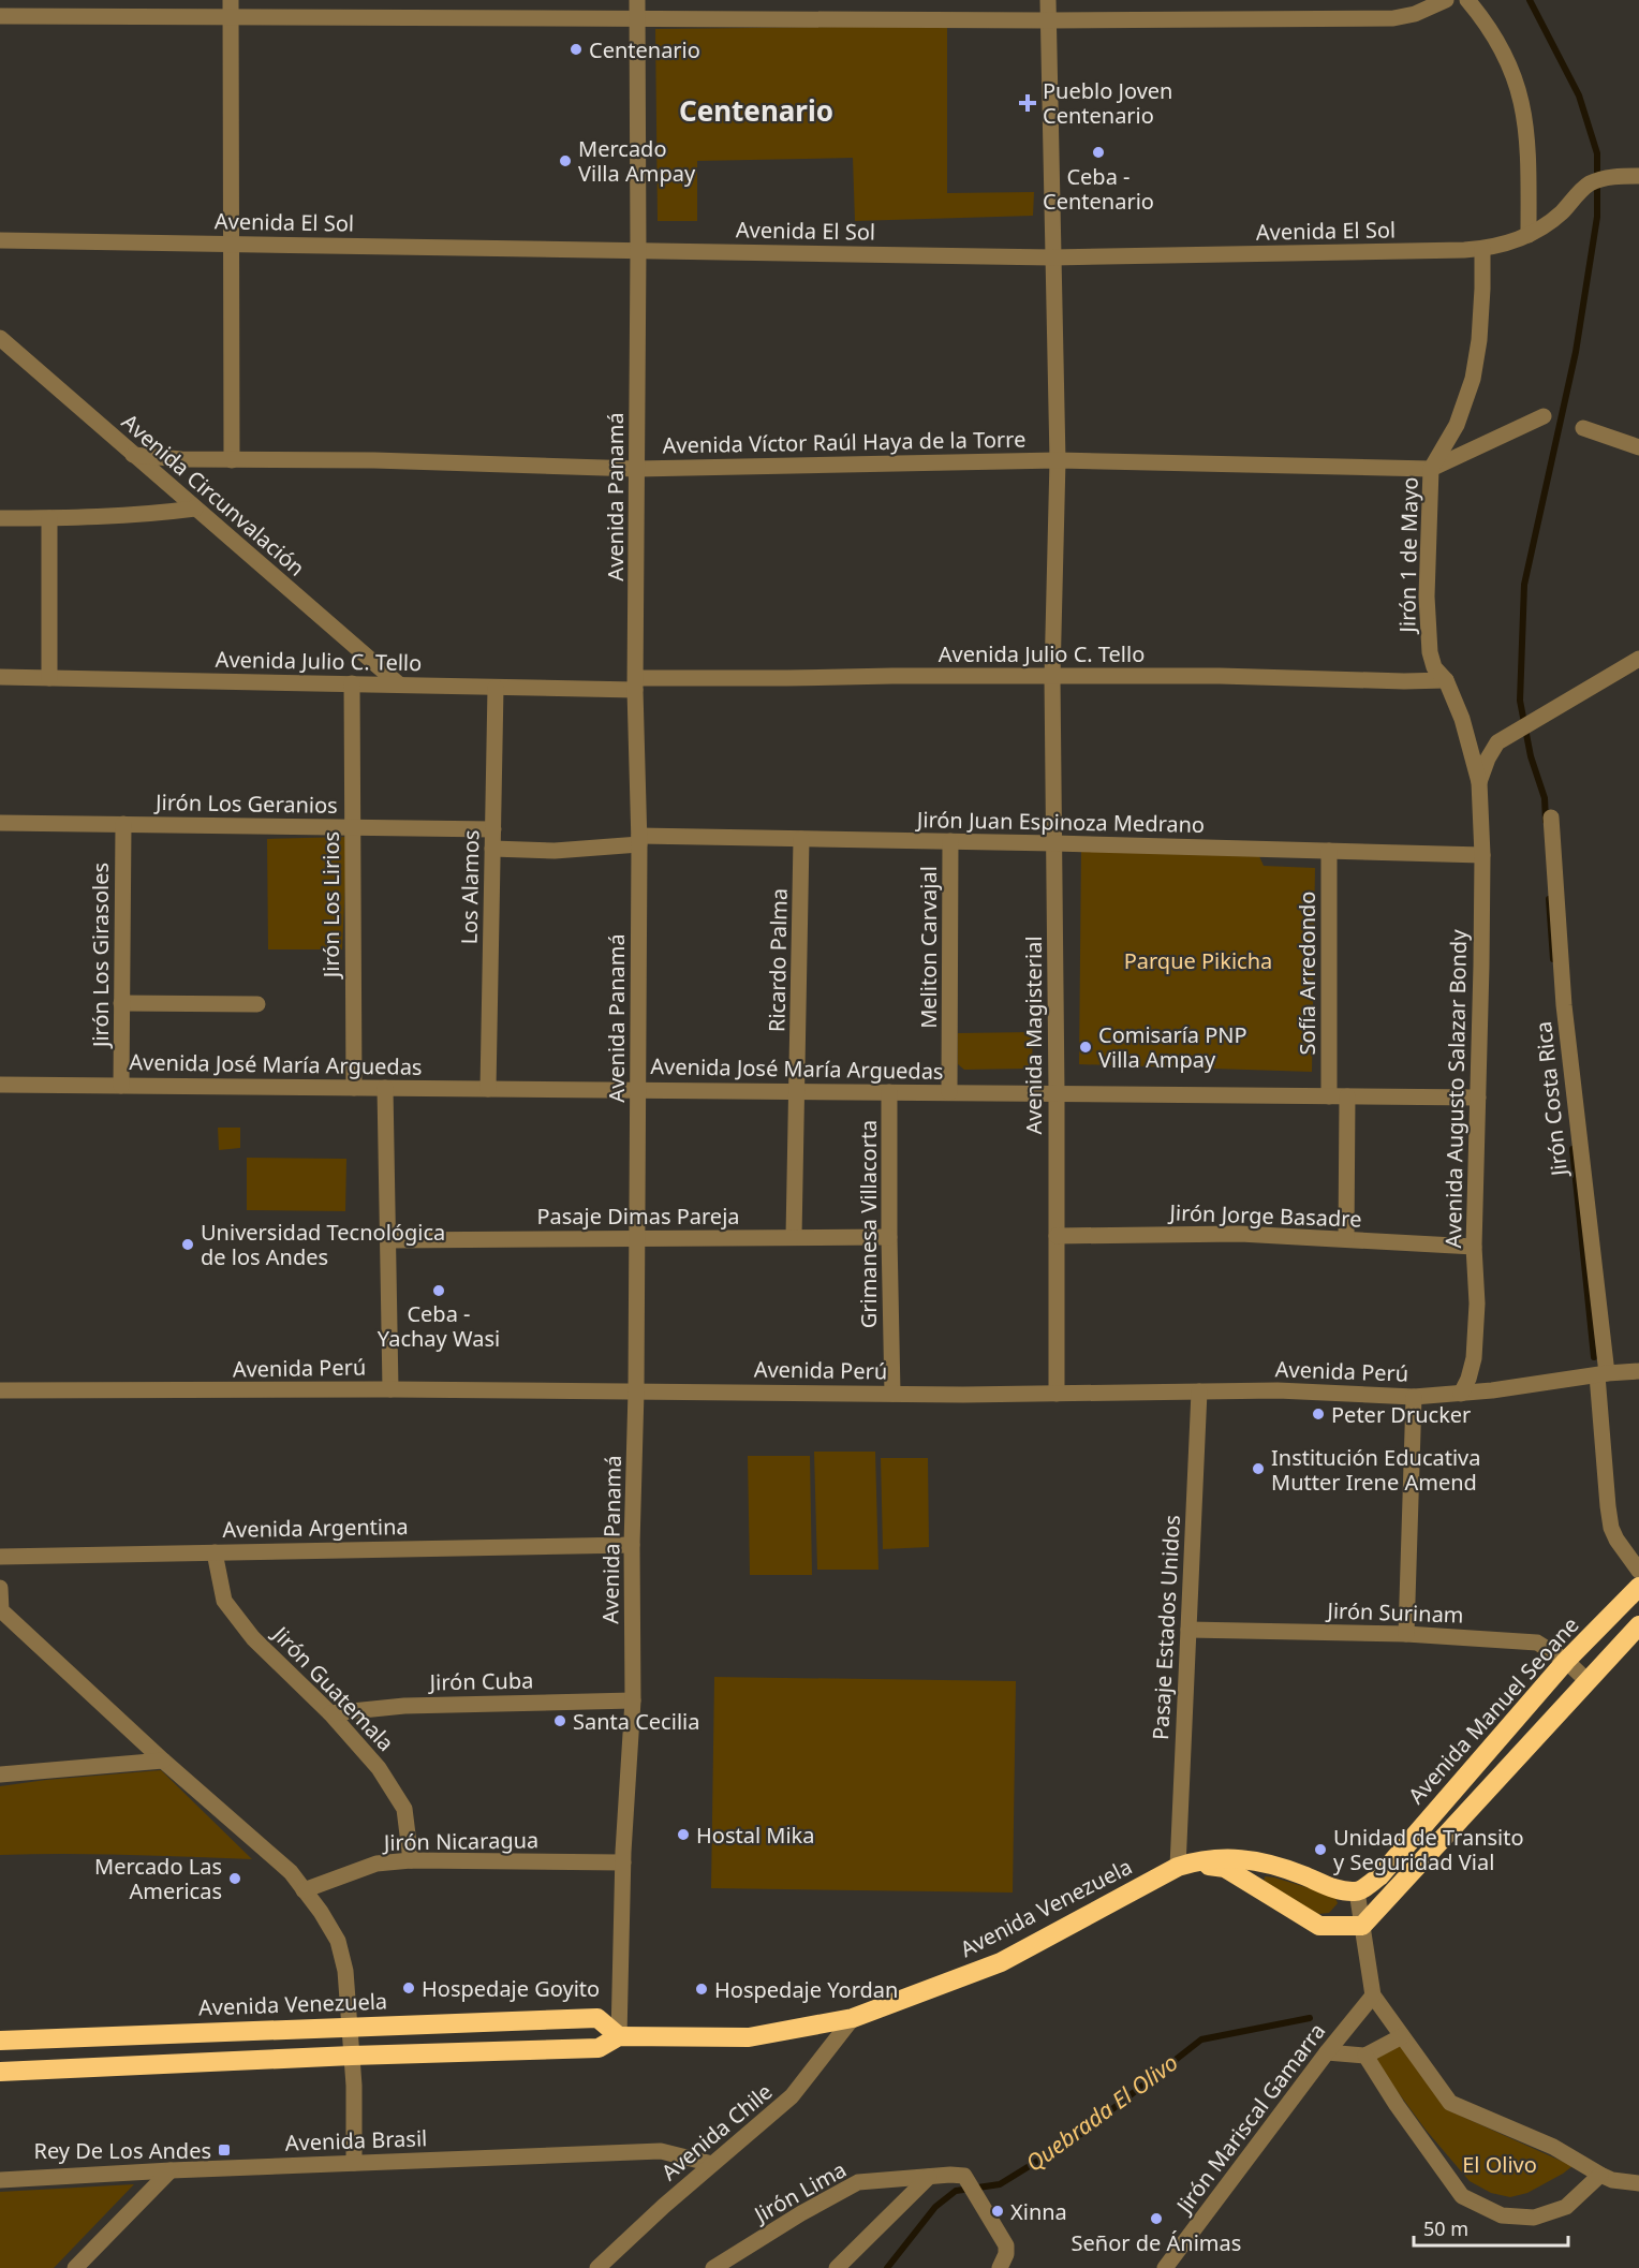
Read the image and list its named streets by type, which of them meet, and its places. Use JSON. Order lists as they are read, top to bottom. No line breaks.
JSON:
{"streets":{"highway":["Avenida Manuel Seoane","Avenida Venezuela"],"street":["Avenida El Sol","Avenida Víctor Raúl Haya de la Torre","Avenida Circunvalación","Avenida Panamá","Jirón 1 de Mayo","Avenida Julio C. Tello","Jirón Los Geranios","Jirón Juan Espinoza Medrano","Los Alamos","Jirón Los Lirios","Meliton Carvajal","Jirón Los Girasoles","Ricardo Palma","Sofía Arredondo","Avenida Magisterial","Avenida José María Arguedas","Avenida Augusto Salazar Bondy","Jirón Costa Rica","Pasaje Dimas Pareja","Jirón Jorge Basadre","Grimanesa Villacorta","Avenida Perú","Avenida Argentina","Jirón Surinam","Pasaje Estados Unidos","Jirón Cuba","Jirón Guatemala","Jirón Nicaragua","Jirón Mariscal Gamarra","Avenida Chile","Avenida Brasil","Jirón Lima"]},"crossings":[["Avenida El Sol","Avenida Panamá"],["Avenida El Sol","Jirón 1 de Mayo"],["Avenida El Sol","Avenida Magisterial"],["Avenida Víctor Raúl Haya de la Torre","Avenida Circunvalación"],["Avenida Víctor Raúl Haya de la Torre","Avenida Panamá"],["Avenida Víctor Raúl Haya de la Torre","Jirón 1 de Mayo"],["Avenida Víctor Raúl Haya de la Torre","Avenida Magisterial"],["Avenida Circunvalación","Avenida Julio C. Tello"],["Avenida Panamá","Avenida Julio C. Tello"],["Avenida Panamá","Jirón Juan Espinoza Medrano"],["Avenida Panamá","Avenida José María Arguedas"],["Avenida Panamá","Pasaje Dimas Pareja"],["Avenida Panamá","Avenida Perú"],["Avenida Panamá","Avenida Argentina"],["Avenida Panamá","Jirón Cuba"],["Avenida Panamá","Jirón Nicaragua"],["Avenida Panamá","Avenida Venezuela"],["Jirón 1 de Mayo","Avenida Julio C. Tello"],["Jirón 1 de Mayo","Avenida Augusto Salazar Bondy"],["Avenida Julio C. Tello","Los Alamos"],["Avenida Julio C. Tello","Jirón Los Lirios"],["Avenida Julio C. Tello","Avenida Magisterial"],["Jirón Los Geranios","Los Alamos"],["Jirón Los Geranios","Jirón Los Lirios"],["Jirón Los Geranios","Jirón Los Girasoles"],["Jirón Juan Espinoza Medrano","Meliton Carvajal"],["Jirón Juan Espinoza Medrano","Ricardo Palma"],["Jirón Juan Espinoza Medrano","Sofía Arredondo"],["Jirón Juan Espinoza Medrano","Avenida Magisterial"],["Jirón Juan Espinoza Medrano","Avenida Augusto Salazar Bondy"],["Los Alamos","Avenida José María Arguedas"],["Jirón Los Lirios","Avenida José María Arguedas"],["Meliton Carvajal","Avenida José María Arguedas"],["Jirón Los Girasoles","Avenida José María Arguedas"],["Ricardo Palma","Avenida José María Arguedas"],["Ricardo Palma","Pasaje Dimas Pareja"],["Sofía Arredondo","Avenida José María Arguedas"],["Avenida Magisterial","Avenida José María Arguedas"],["Avenida Magisterial","Jirón Jorge Basadre"],["Avenida Magisterial","Avenida Perú"],["Avenida José María Arguedas","Avenida Augusto Salazar Bondy"],["Avenida José María Arguedas","Grimanesa Villacorta"],["Avenida Augusto Salazar Bondy","Jirón Jorge Basadre"],["Avenida Augusto Salazar Bondy","Avenida Perú"],["Jirón Costa Rica","Avenida Perú"],["Pasaje Dimas Pareja","Grimanesa Villacorta"],["Grimanesa Villacorta","Avenida Perú"],["Avenida Perú","Pasaje Estados Unidos"],["Avenida Argentina","Jirón Guatemala"],["Jirón Surinam","Pasaje Estados Unidos"],["Jirón Surinam","Avenida Manuel Seoane"],["Pasaje Estados Unidos","Avenida Venezuela"],["Jirón Cuba","Jirón Guatemala"],["Jirón Guatemala","Jirón Nicaragua"],["Avenida Manuel Seoane","Avenida Venezuela"],["Avenida Venezuela","Avenida Chile"],["Avenida Chile","Avenida Brasil"]],"districts":["Centenario"],"water":["Quebrada El Olivo"],"parks":["Parque Pikicha","El Olivo"],"places":{"other":["Centenario","Ceba - Centenario","Mercado Villa Ampay","Comisaría PNP Villa Ampay","Universidad Tecnológica de los Andes","Ceba - Yachay Wasi","Peter Drucker","Institución Educativa Mutter Irene Amend","Santa Cecilia","Hostal Mika","Unidad de Transito y Seguridad Vial","Mercado Las Americas","Hospedaje Goyito","Hospedaje Yordan","Xinna","Señor de Ánimas"],"health":["Pueblo Joven Centenario"],"transit":["Rey De Los Andes"]},"scale_bar":"50 m"}
